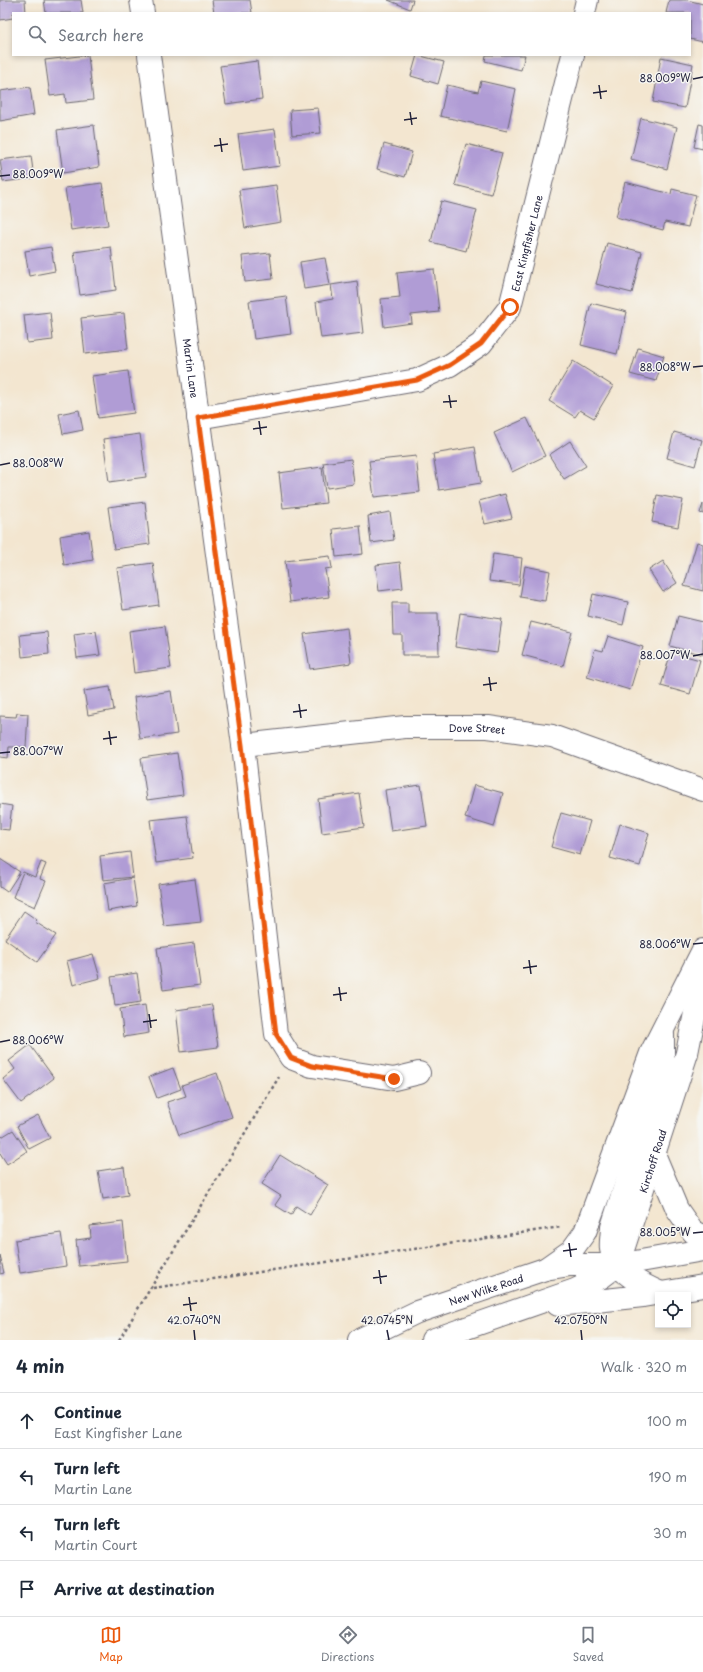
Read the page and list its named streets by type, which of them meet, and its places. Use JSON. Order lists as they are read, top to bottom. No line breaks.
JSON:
{"streets":{"street":["East Kingfisher Lane","Martin Lane","Dove Street","Kirchoff Road","New Wilke Road"]},"crossings":[["East Kingfisher Lane","Martin Lane"],["Martin Lane","Dove Street"],["Kirchoff Road","New Wilke Road"]],"page":{"search":"Search here","heading":["4 min","Walk · 320 m"],"list":[["Continue","East Kingfisher Lane","100 m"],["Turn left","Martin Lane","190 m"],["Turn left","Martin Court","30 m"],"Arrive at destination"],"nav":["Map","Directions","Saved"]},"coordinates":["88.009°W","88.008°W","88.007°W","88.006°W","88.005°W","42.0740°N","42.0745°N","42.0750°N"]}
